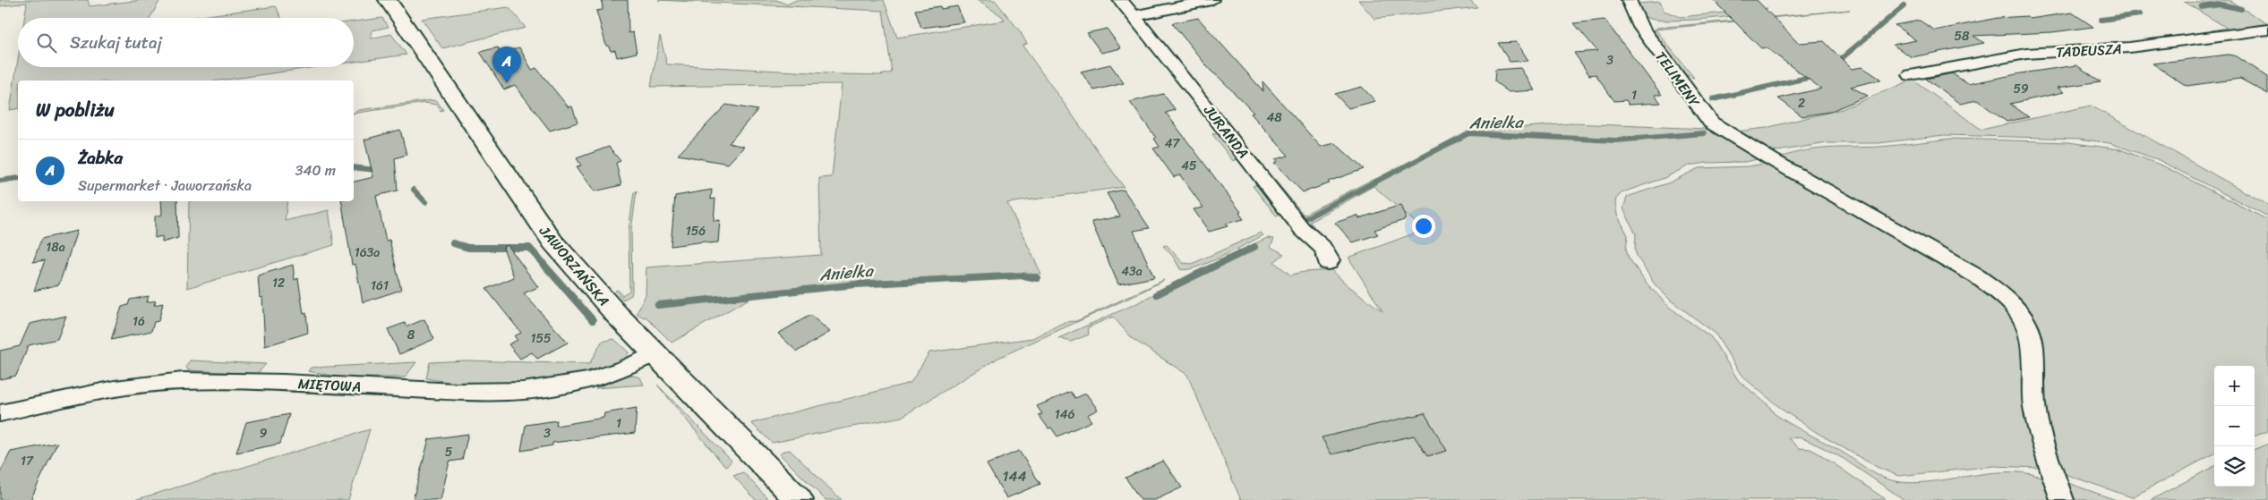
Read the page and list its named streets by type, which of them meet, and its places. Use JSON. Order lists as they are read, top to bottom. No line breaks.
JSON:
{"streets":{"street":["TADEUSZA","TELIMENY","JURANDA","JAWORZAŃSKA","MIĘTOWA"]},"crossings":[["JAWORZAŃSKA","MIĘTOWA"]],"water":["Anielka"],"house_numbers":["58","3","59","1","2","48","47","45","156","18a","163a","43a","12","161","16","8","155","146","1","9","3","5","17","144"],"page":{"search":"Szukaj tutaj","pins":"A","heading":"W pobliżu","list":[{"mark":"A","name":"Żabka","note":"Supermarket · Jaworzańska","value":"340 m"}],"map_buttons":["+","−"]}}
